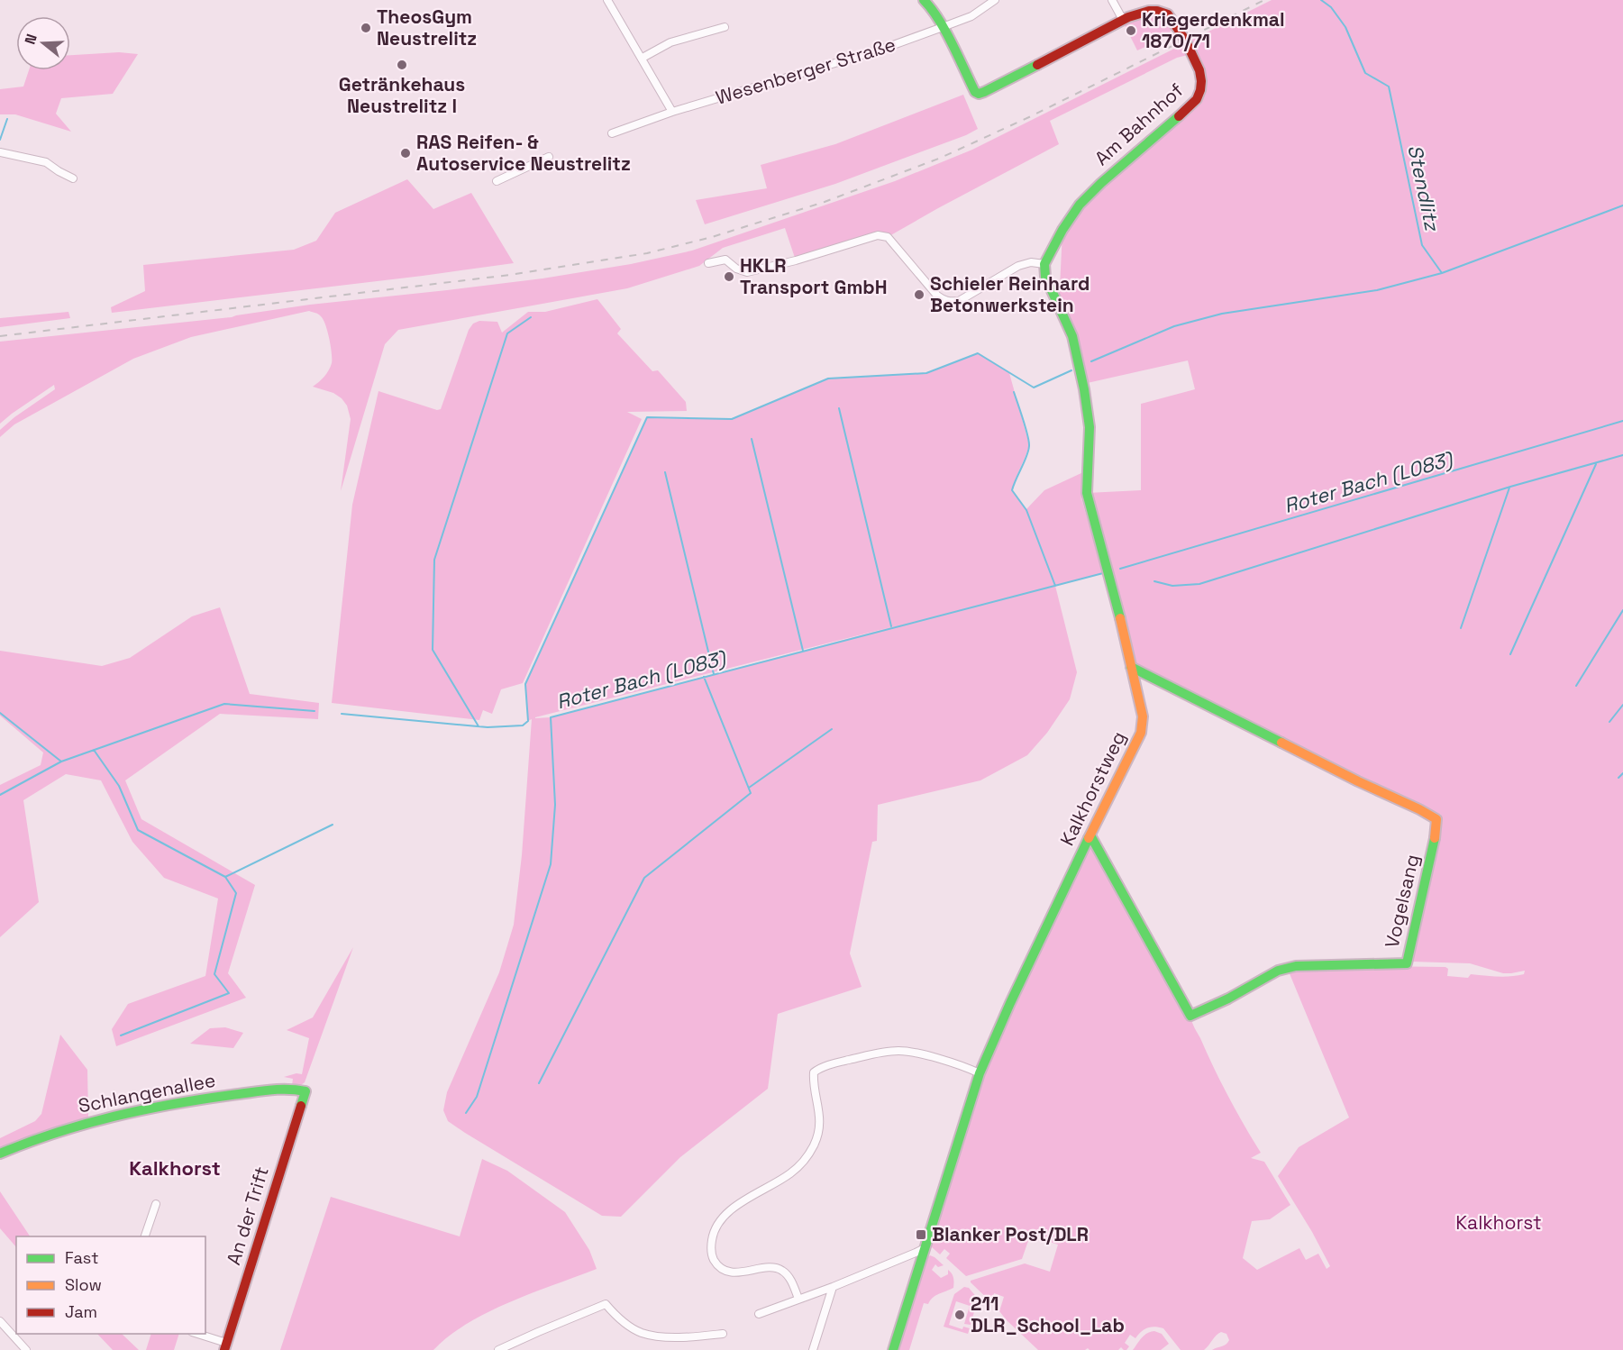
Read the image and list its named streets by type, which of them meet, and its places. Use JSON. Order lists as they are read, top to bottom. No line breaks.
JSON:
{"streets":{"street":["Wesenberger Straße","Am Bahnhof","Kalkhorstweg","Vogelsang","Schlangenallee","An der Trift"]},"crossings":[["Wesenberger Straße","Am Bahnhof"],["Am Bahnhof","Kalkhorstweg"],["Kalkhorstweg","Vogelsang"],["Schlangenallee","An der Trift"]],"districts":["Kalkhorst"],"water":["Stendlitz","Roter Bach (L083)"],"parks":["Kalkhorst"],"places":{"other":["TheosGym Neustrelitz","Kriegerdenkmal 1870/71","Getränkehaus Neustrelitz I","RAS Reifen- & Autoservice Neustrelitz","HKLR Transport GmbH","Schieler Reinhard Betonwerkstein","211 DLR_School_Lab"],"transit":["Blanker Post/DLR"]},"legend":["Fast","Slow","Jam"],"north":"left"}
